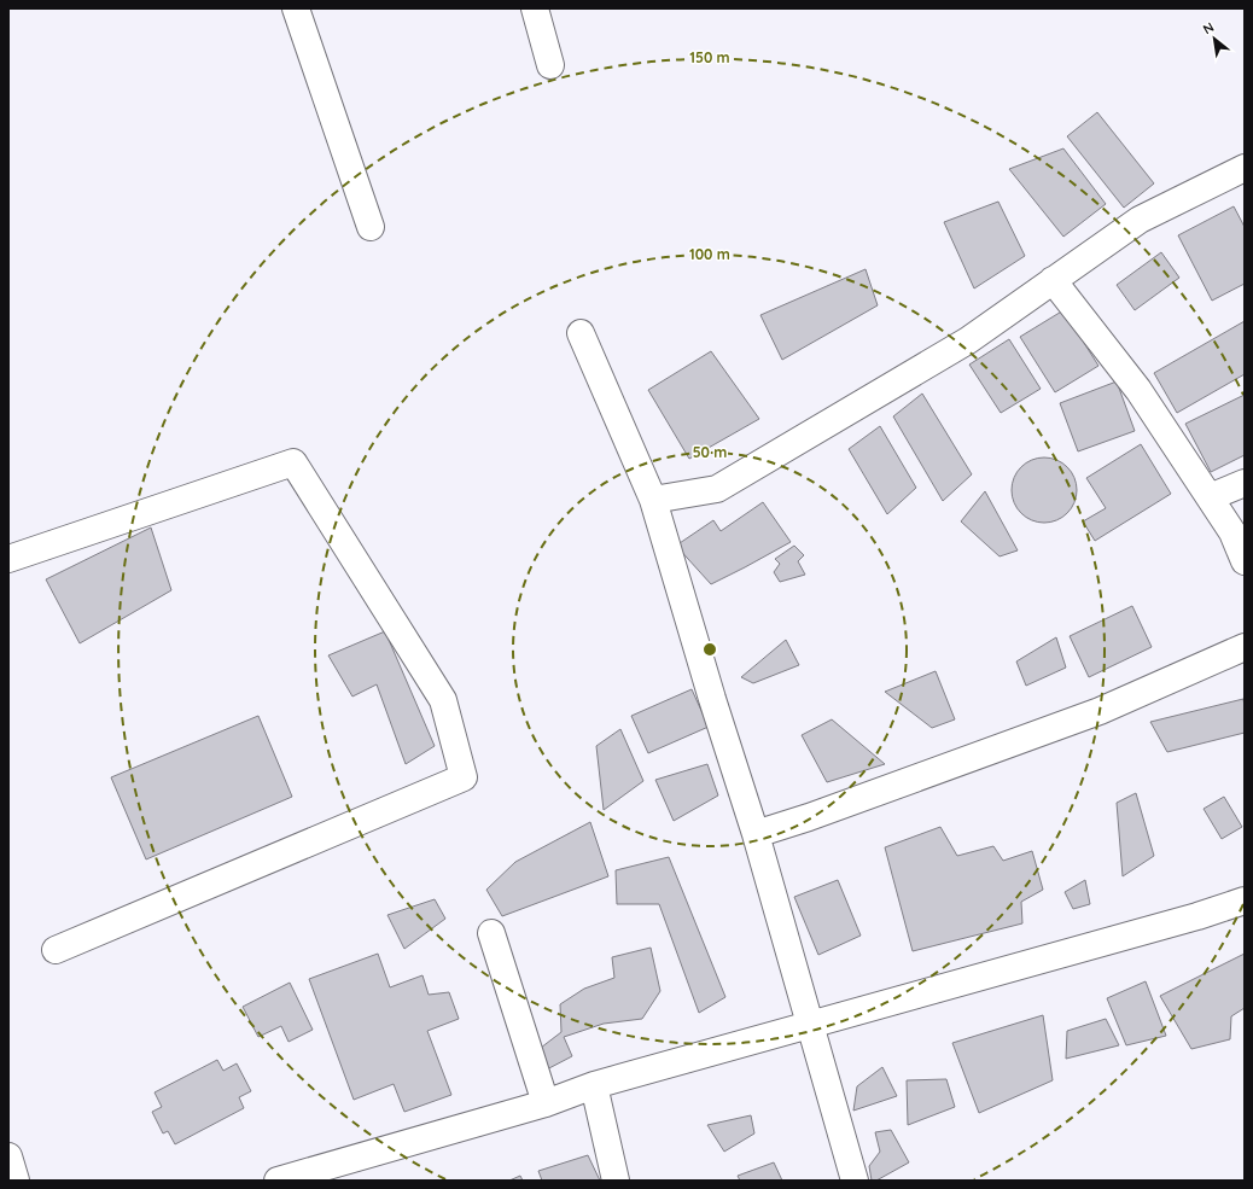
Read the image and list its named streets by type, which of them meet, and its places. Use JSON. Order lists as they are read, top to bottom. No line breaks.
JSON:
{"north":"top left","rings":["150 m","100 m","50 m"]}
